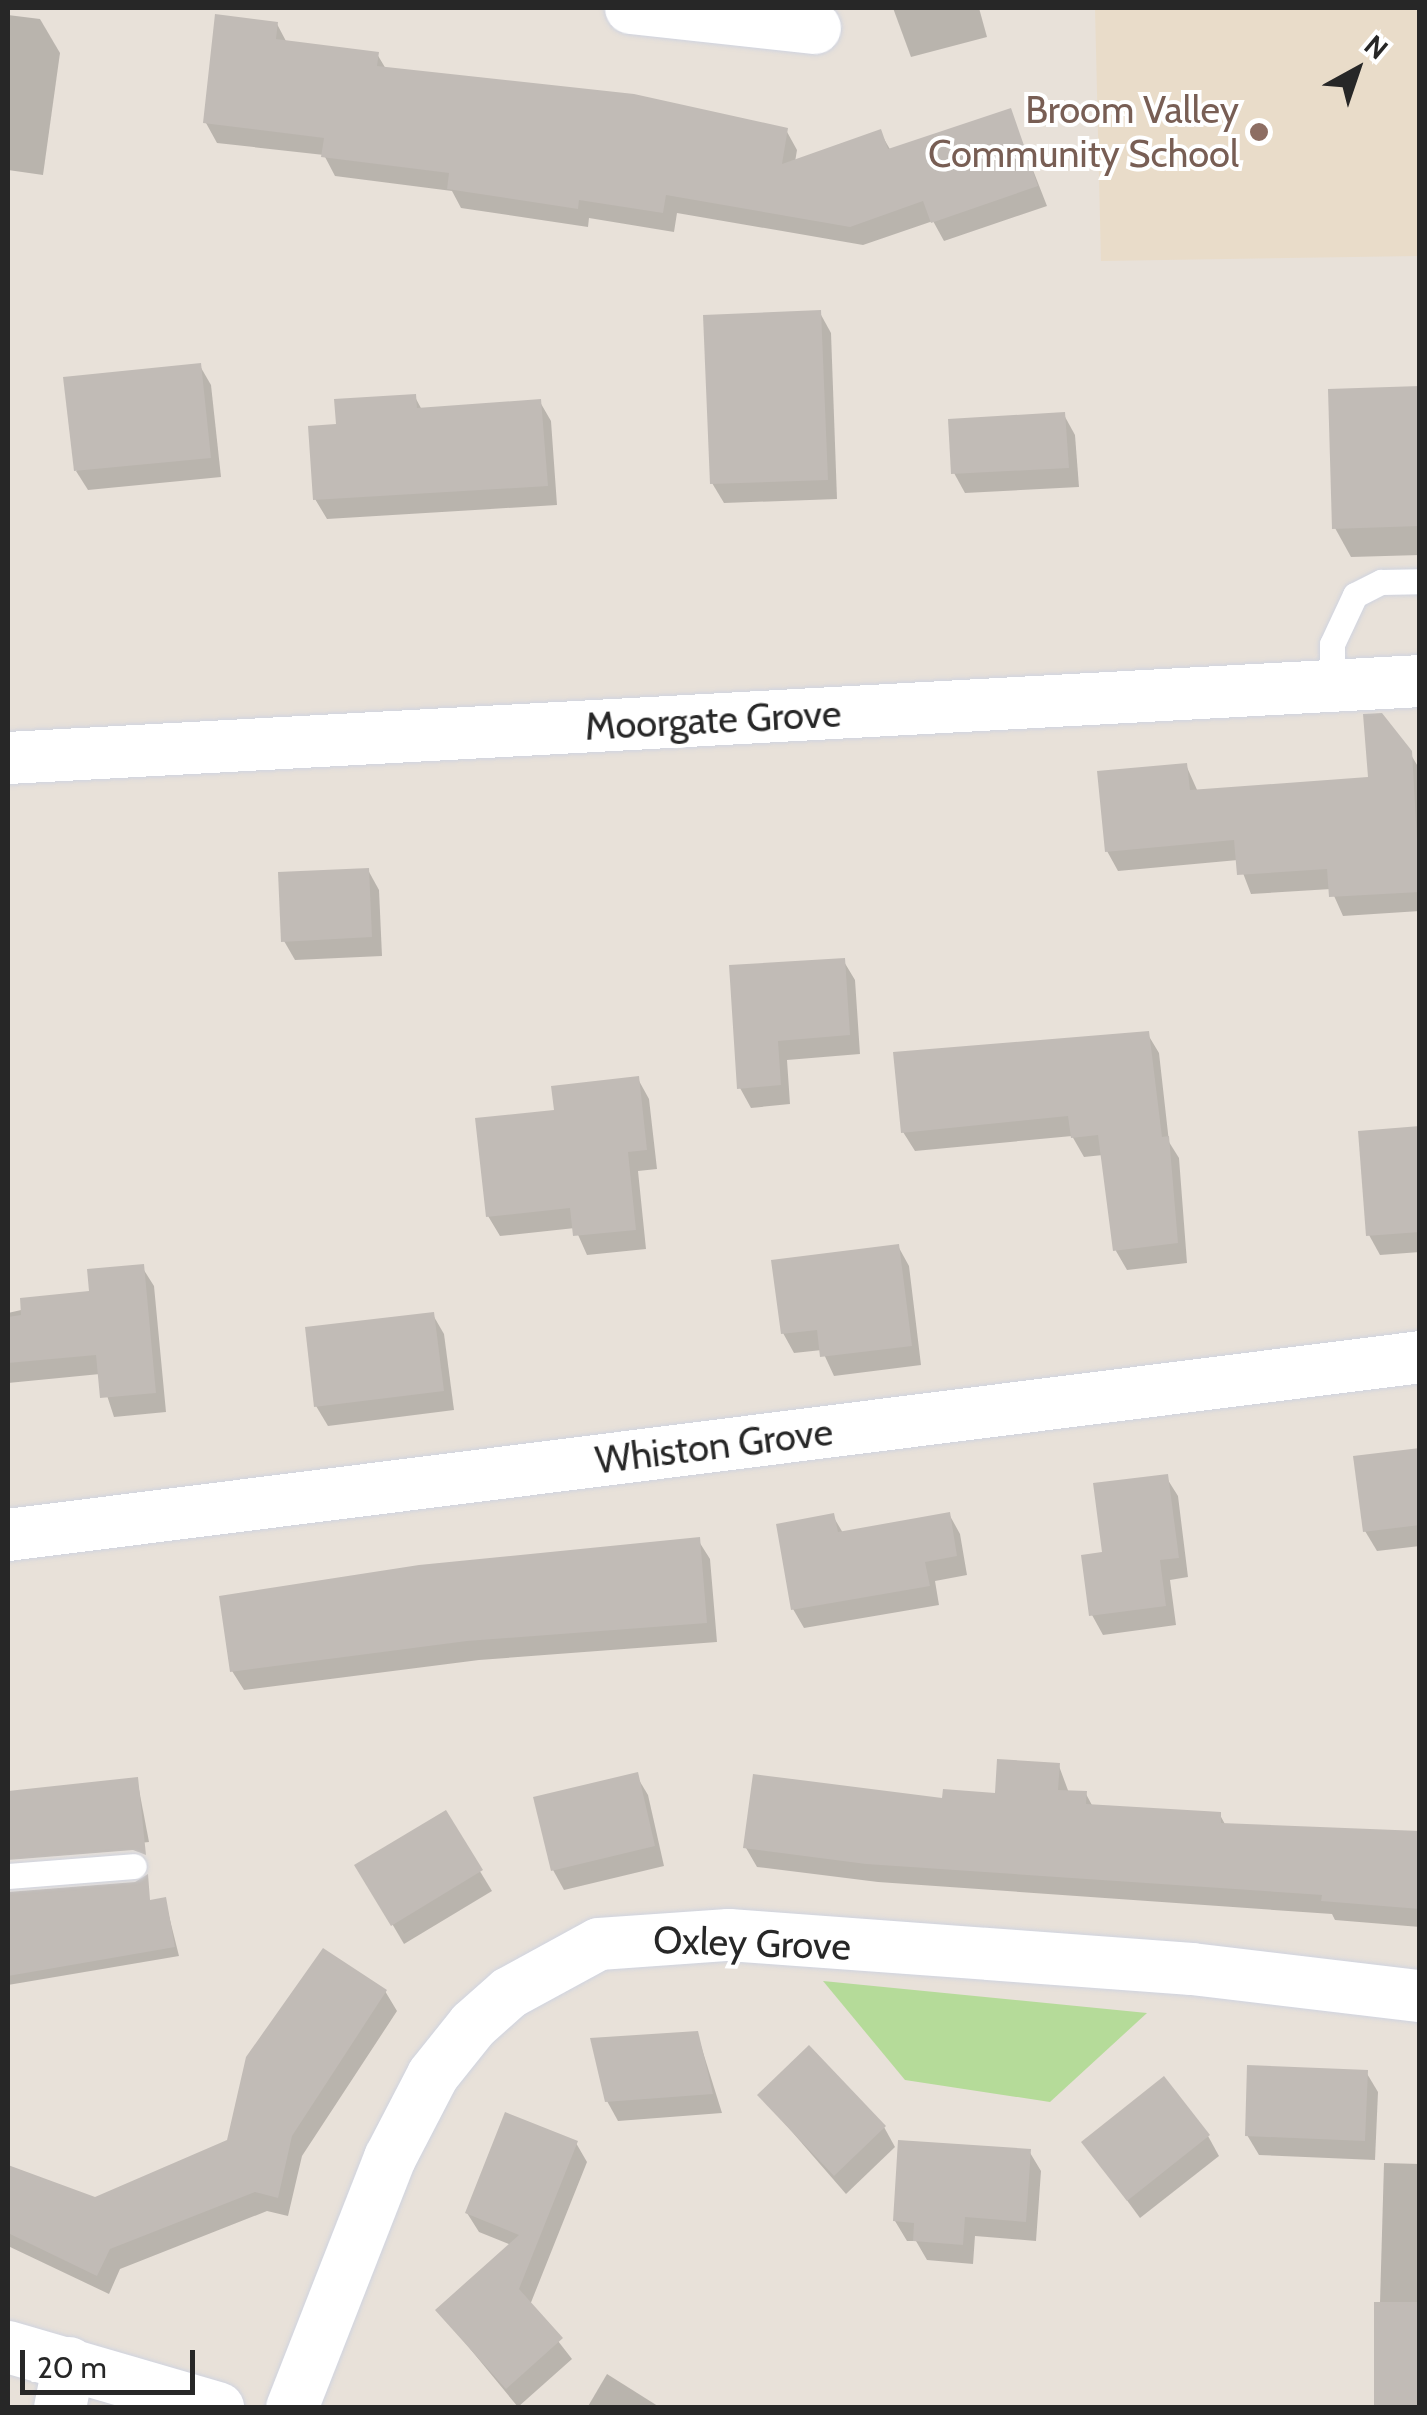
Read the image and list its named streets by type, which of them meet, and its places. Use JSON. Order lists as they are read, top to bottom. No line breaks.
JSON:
{"streets":{"street":["Moorgate Grove","Whiston Grove","Oxley Grove"]},"places":["Broom Valley Community School"],"scale_bar":"20 m","north":"top right"}
